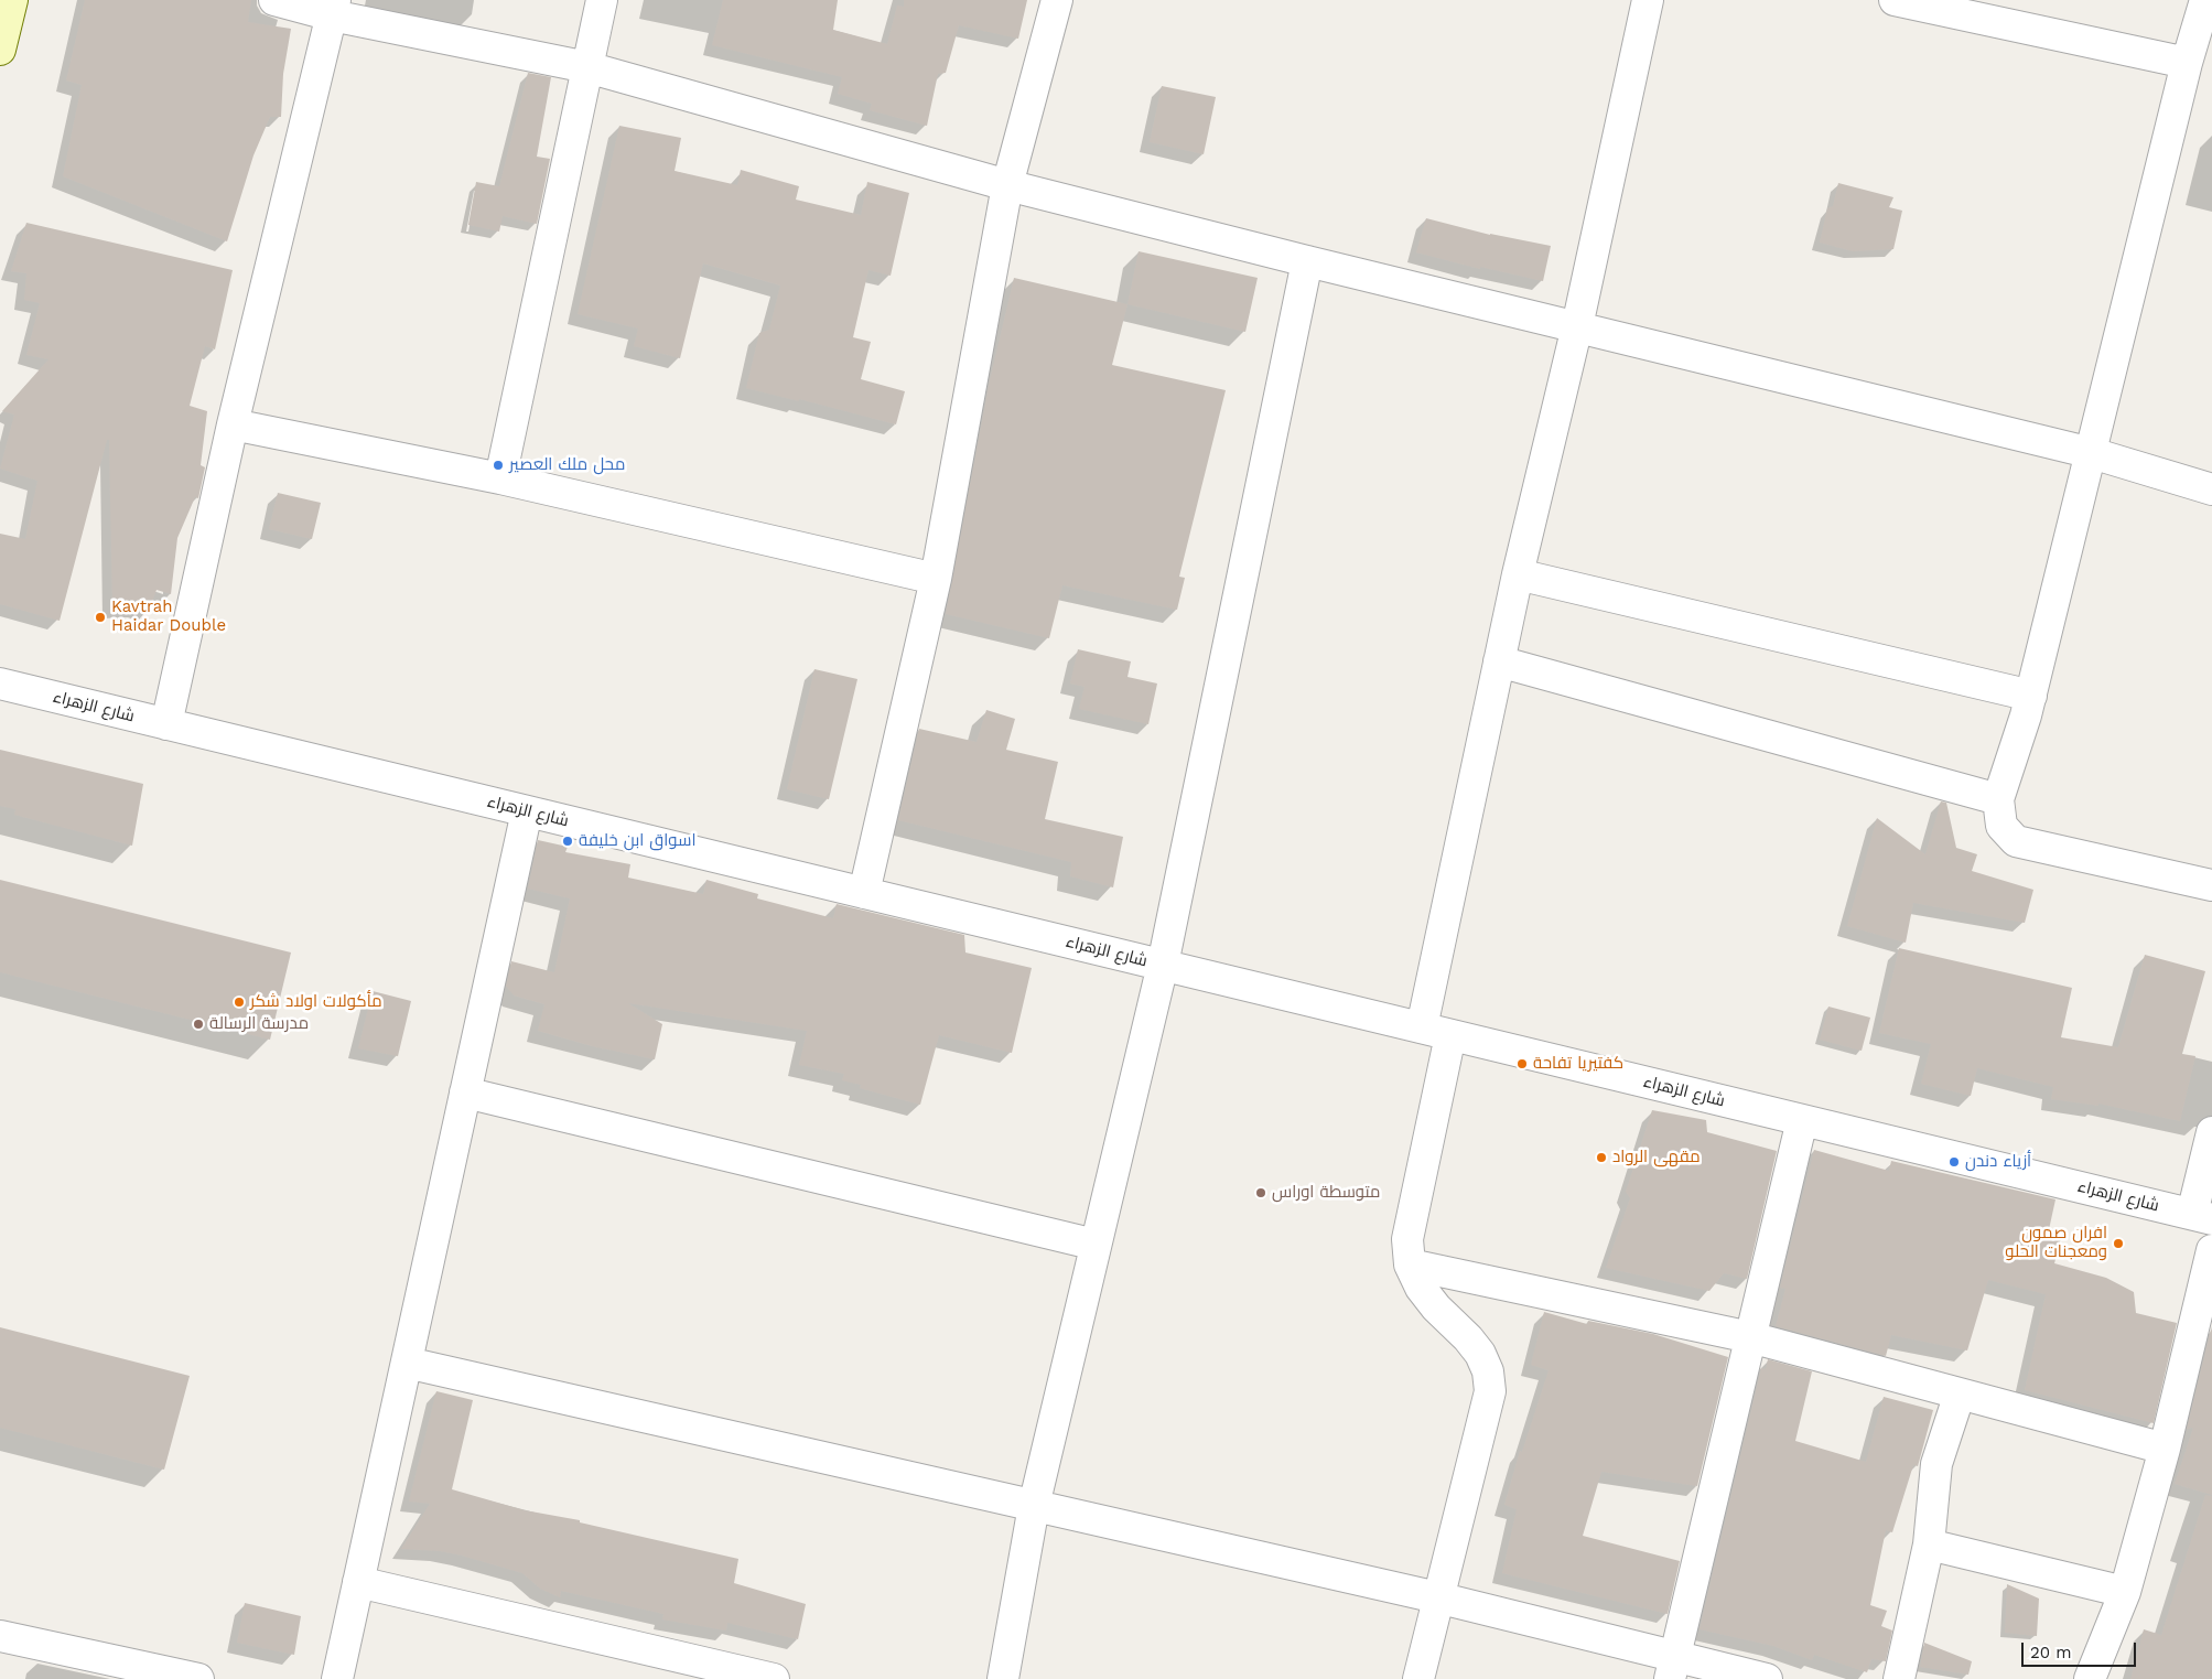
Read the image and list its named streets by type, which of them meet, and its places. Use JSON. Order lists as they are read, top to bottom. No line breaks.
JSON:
{"streets":{"street":["شارع الزهراء"]},"places":["محل ملك العصير","Kavtrah Haidar Double","اسواق ابن خليفة","مأكولات اولاد شكر","مدرسة الرسالة","كفتيريا تفاحة","مقهى الرواد","أزياء دندن","متوسطة اوراس","افران صمون ومعجنات الحلو"],"scale_bar":"20 m"}
